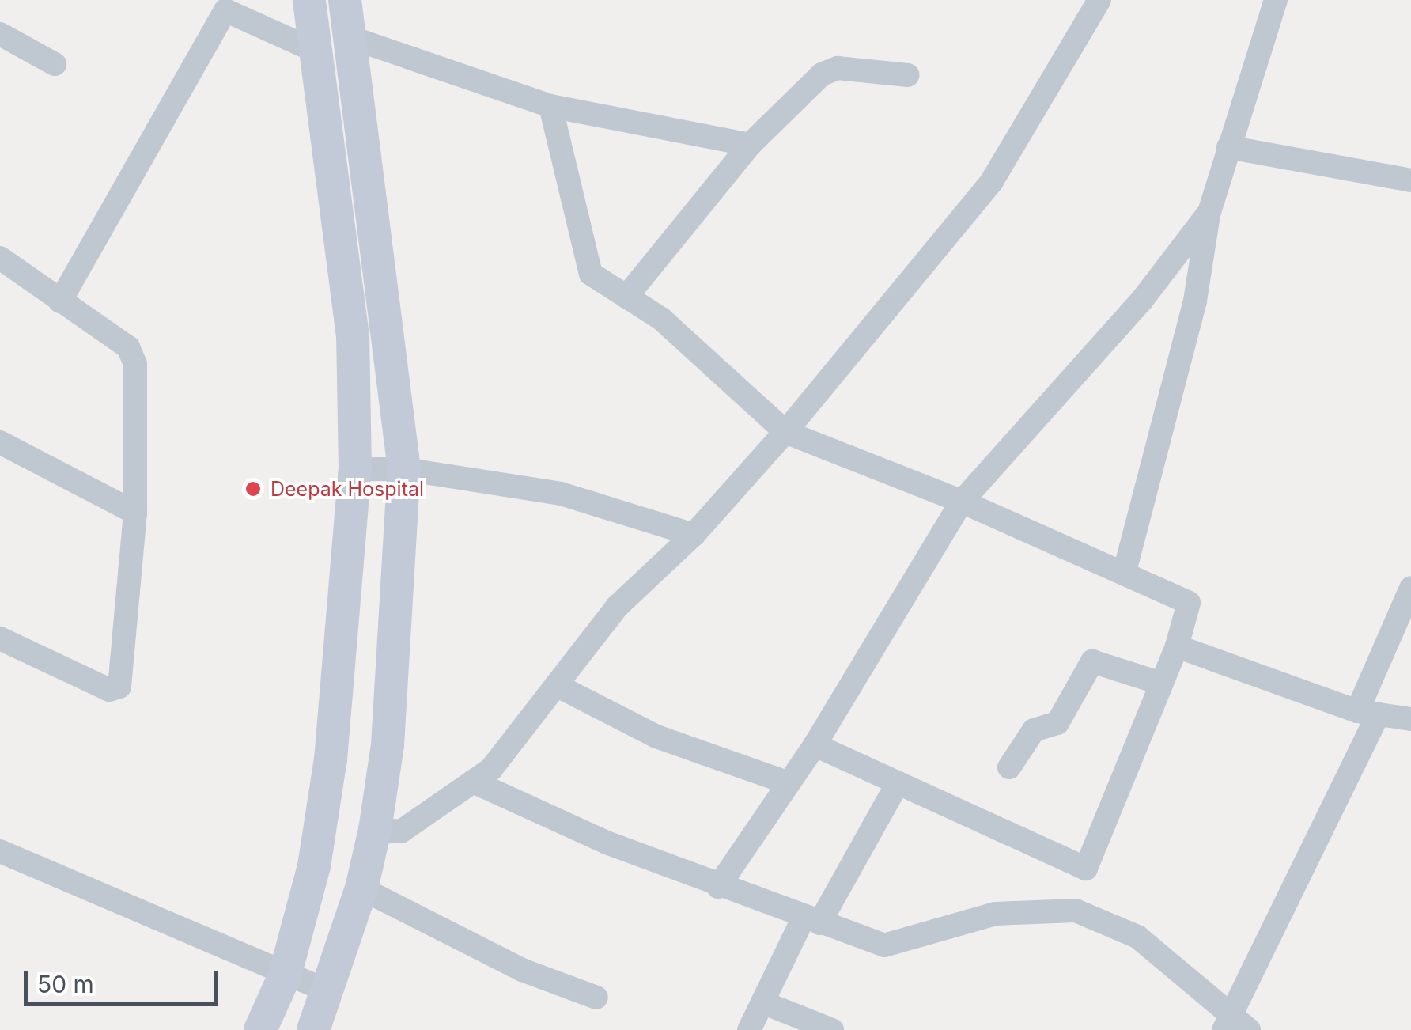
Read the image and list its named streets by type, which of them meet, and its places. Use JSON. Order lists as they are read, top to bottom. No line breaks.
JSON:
{"places":["Deepak Hospital"],"scale_bar":"50 m"}
